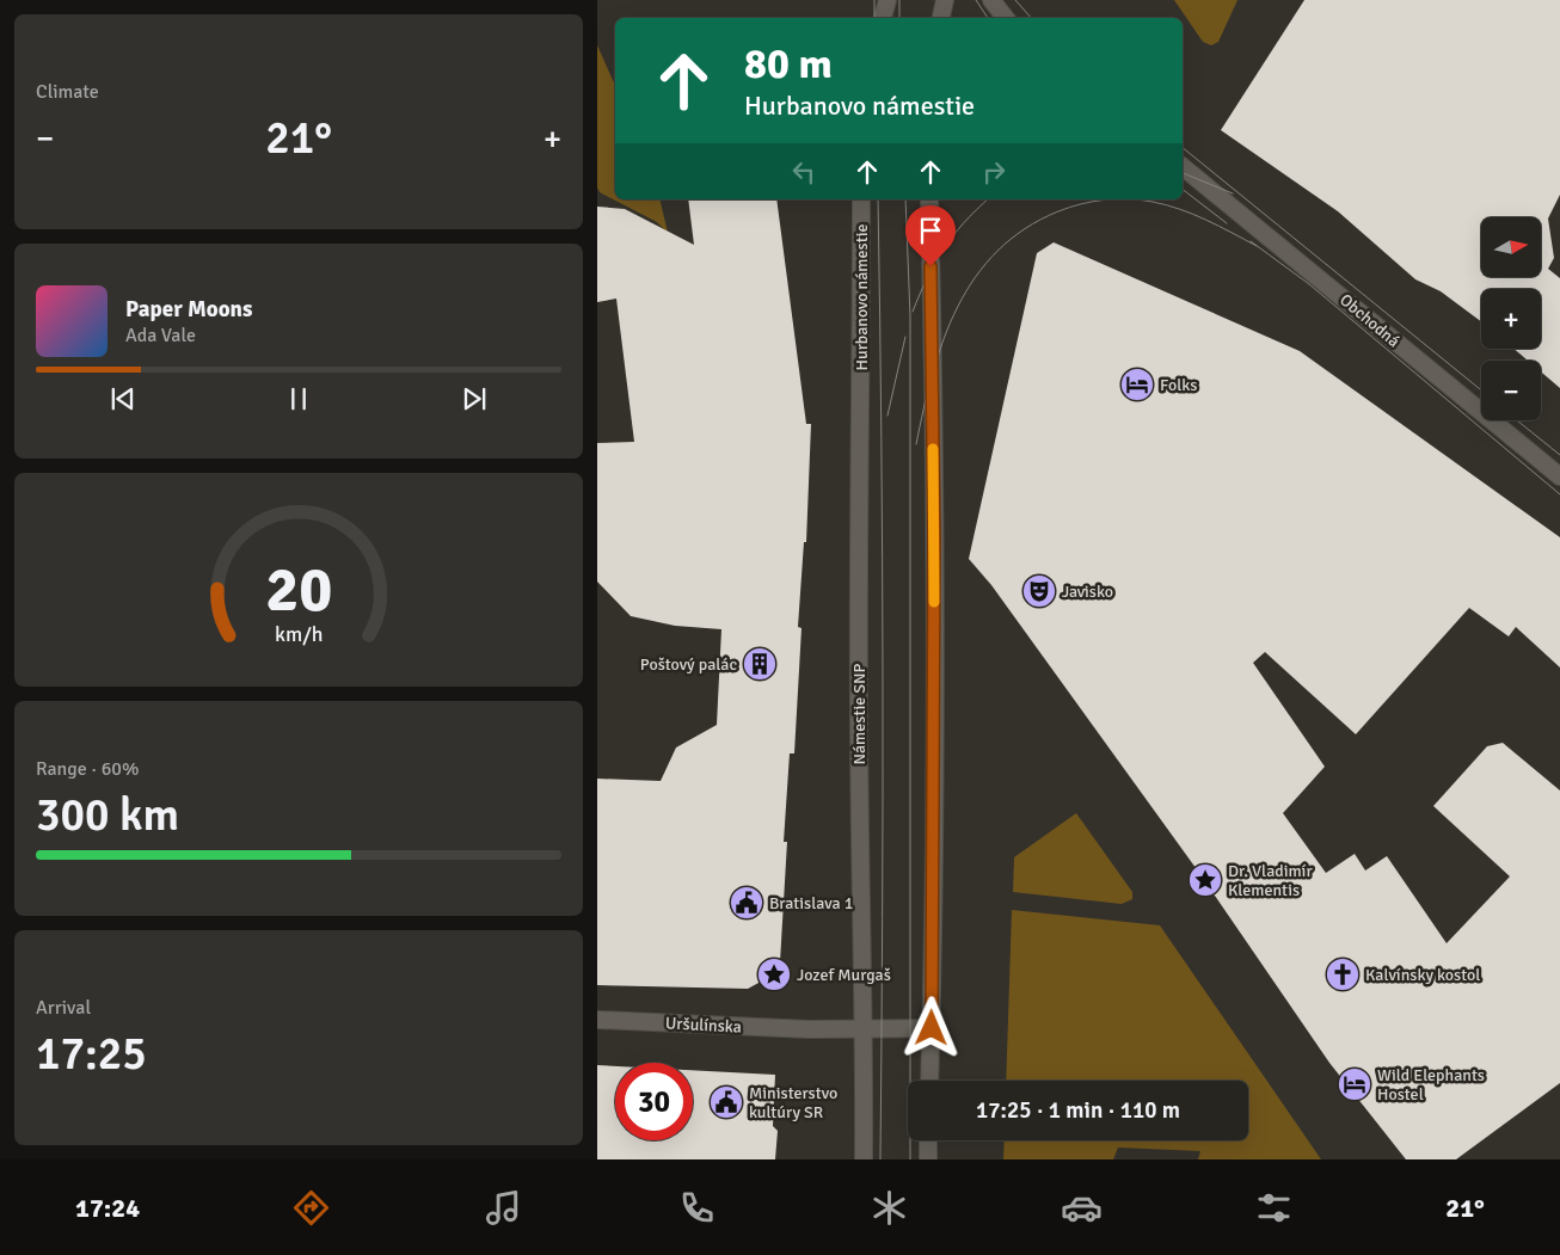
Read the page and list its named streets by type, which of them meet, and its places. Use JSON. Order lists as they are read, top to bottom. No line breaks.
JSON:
{"streets":{"street":["Hurbanovo námestie","Obchodná","Námestie SNP","Uršulínska"]},"crossings":[["Hurbanovo námestie","Námestie SNP"],["Námestie SNP","Uršulínska"]],"places":{"hotel":["Folks","Wild Elephants Hostel"],"theatre":["Javisko"],"building":["Poštový palác"],"place":["Dr. Vladimír Klementis","Jozef Murgaš"],"public building":["Bratislava 1","Ministerstvo kultúry SR"],"church":["Kalvínsky kostol"]},"north":"right","page":{"tile":["Climate",["Range · 60%","300 km"],["Arrival","17:25"]],"turn":["80 m","Hurbanovo námestie"],"heat":["−","21°","+"],"map_buttons":["+","−"],"song":["Paper Moons","Ada Vale"],"limit":"30","trip":"17:25 · 1 min · 110 m","tabs":["17:24","21°"],"gauge":["20","km/h"]}}
